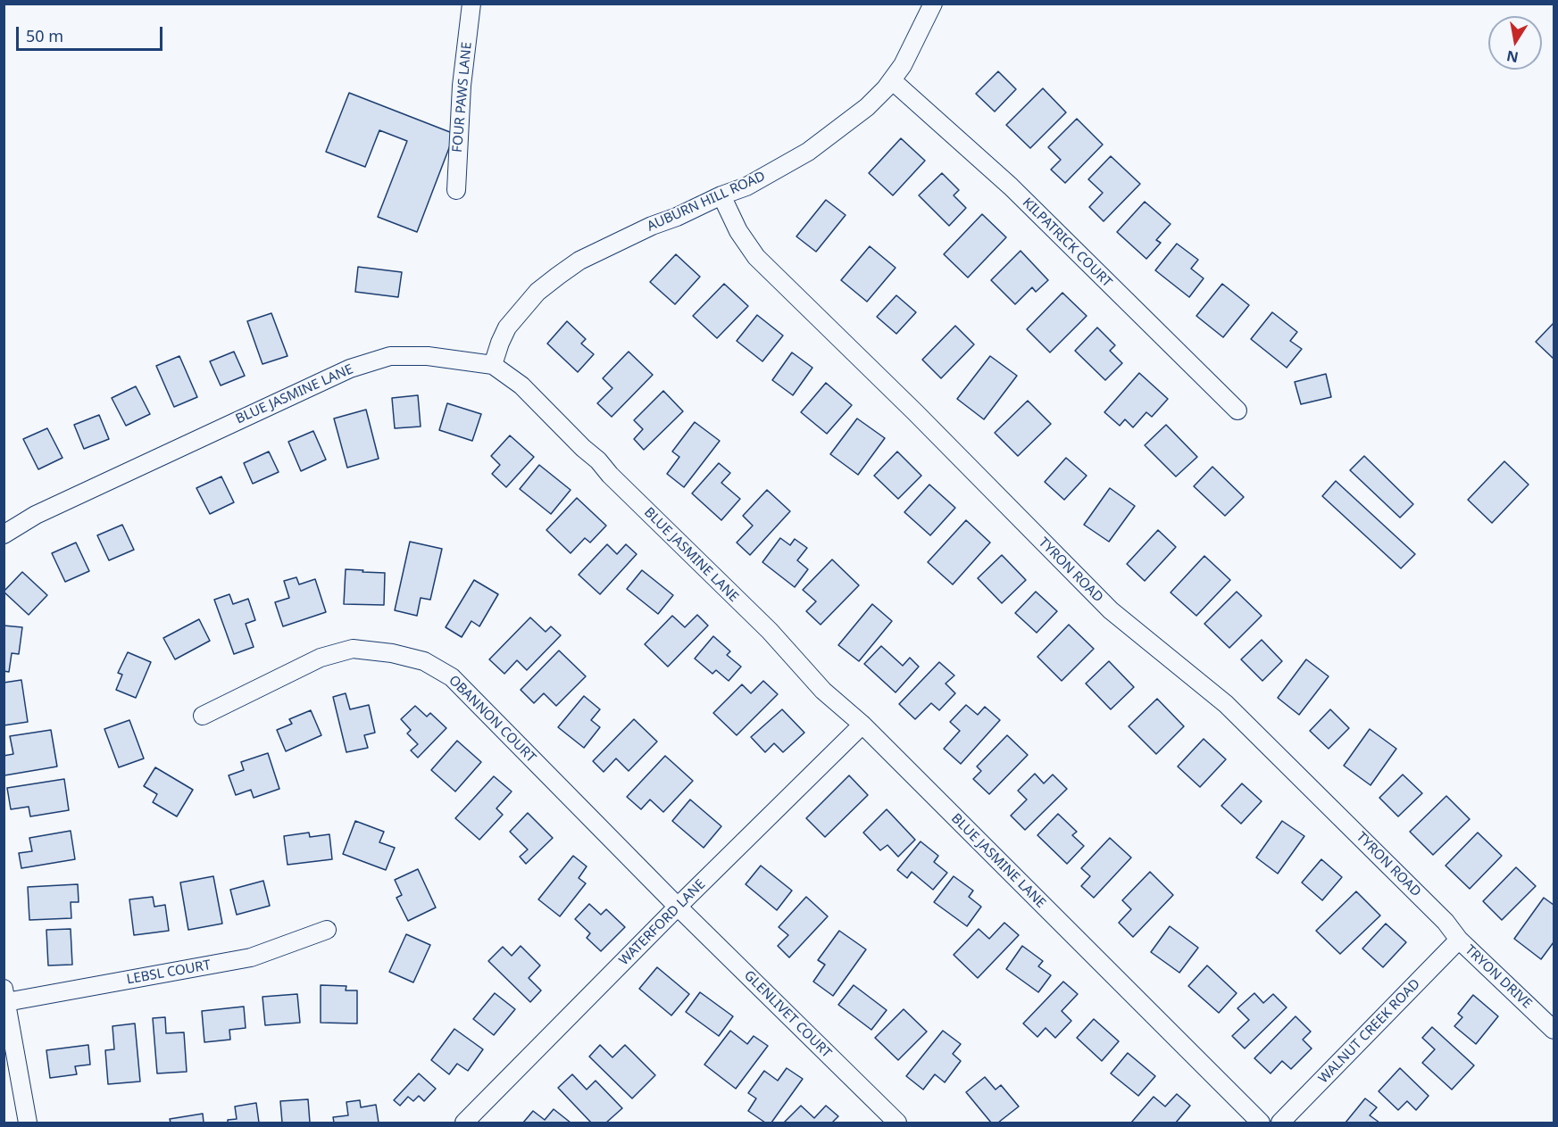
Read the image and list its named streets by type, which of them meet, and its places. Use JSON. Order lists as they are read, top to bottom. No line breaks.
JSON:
{"streets":{"street":["FOUR PAWS LANE","AUBURN HILL ROAD","KILPATRICK COURT","BLUE JASMINE LANE","TYRON ROAD","OBANNON COURT","WATERFORD LANE","LEBSL COURT","TRYON DRIVE","GLENLIVET COURT","WALNUT CREEK ROAD"]},"crossings":[["AUBURN HILL ROAD","KILPATRICK COURT"],["AUBURN HILL ROAD","BLUE JASMINE LANE"],["AUBURN HILL ROAD","TYRON ROAD"],["BLUE JASMINE LANE","WATERFORD LANE"],["TYRON ROAD","TRYON DRIVE"],["OBANNON COURT","WATERFORD LANE"],["OBANNON COURT","GLENLIVET COURT"],["WATERFORD LANE","GLENLIVET COURT"],["TRYON DRIVE","WALNUT CREEK ROAD"]],"scale_bar":"50 m","north":"bottom"}
